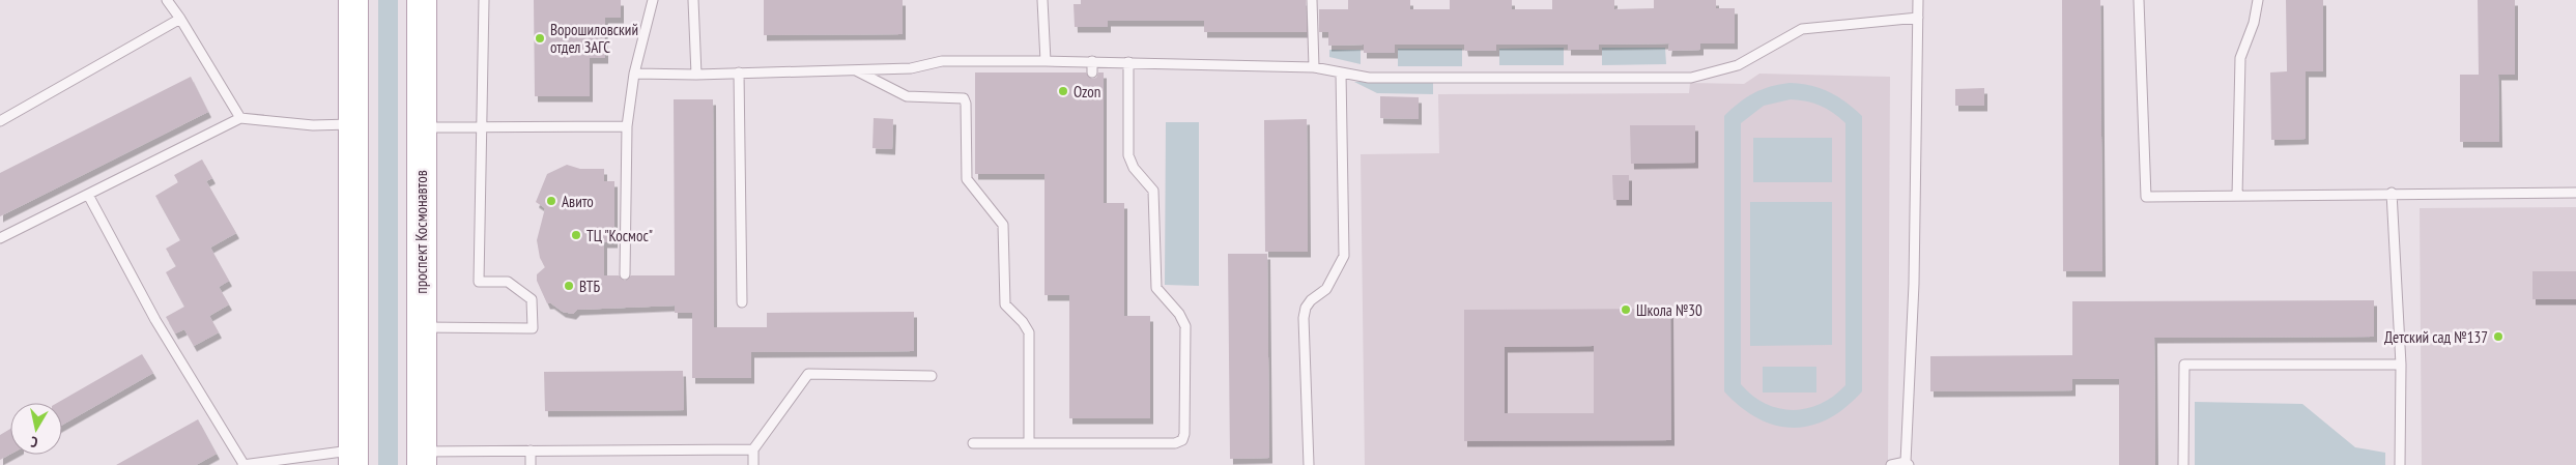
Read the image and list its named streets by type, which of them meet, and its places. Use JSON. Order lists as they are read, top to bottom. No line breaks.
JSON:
{"streets":{"main road":["проспект Космонавтов"]},"places":["Ворошиловский отдел ЗАГС","Ozon","Авито","ТЦ \"Космос\"","ВТБ","Школа №30","Детский сад №137"],"north":"bottom"}
